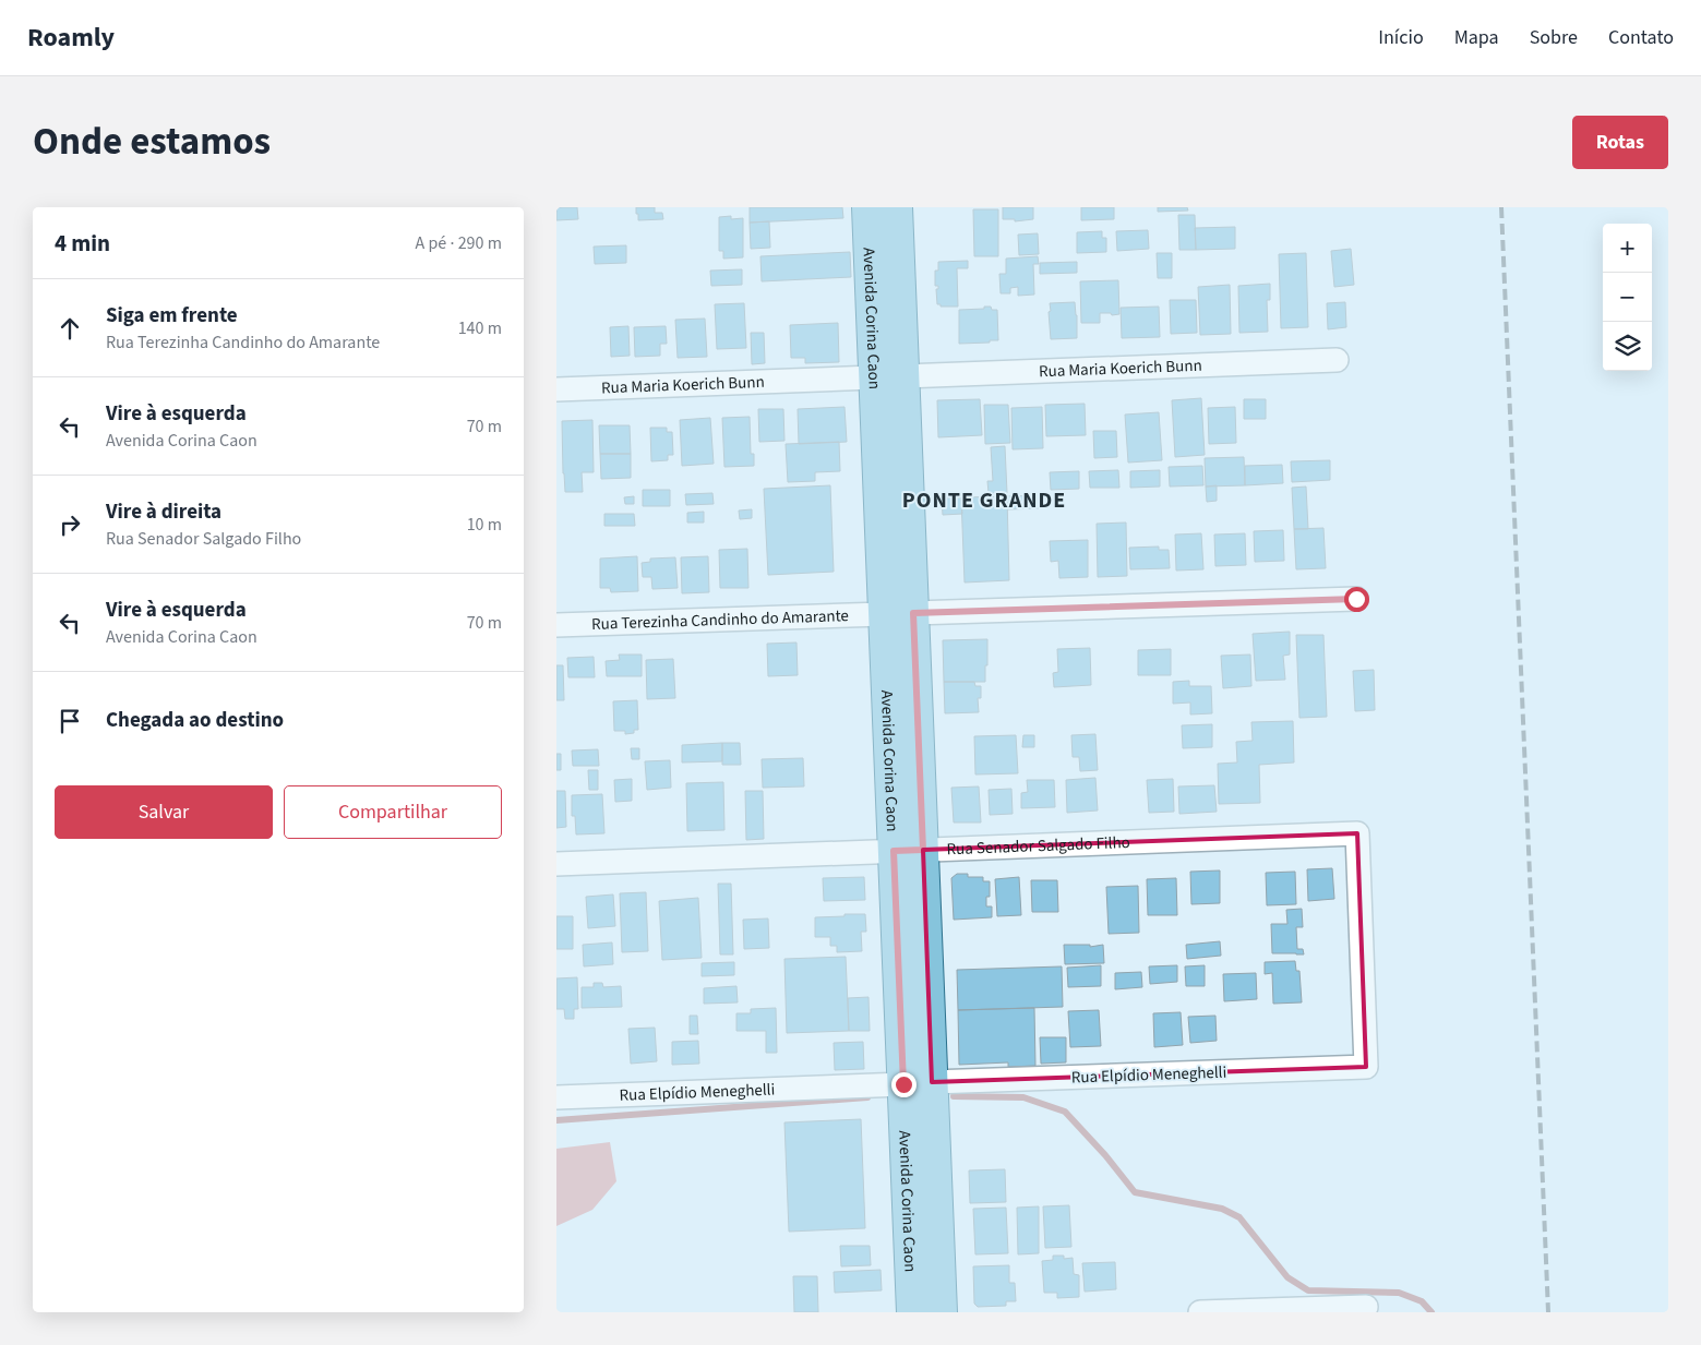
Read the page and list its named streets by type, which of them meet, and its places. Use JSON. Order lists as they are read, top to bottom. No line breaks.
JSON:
{"streets":{"main road":["Avenida Corina Caon"],"street":["Rua Maria Koerich Bunn","Rua Terezinha Candinho do Amarante","Rua Senador Salgado Filho","Rua Elpídio Meneghelli"]},"crossings":[["Avenida Corina Caon","Rua Maria Koerich Bunn"],["Avenida Corina Caon","Rua Terezinha Candinho do Amarante"],["Avenida Corina Caon","Rua Senador Salgado Filho"],["Avenida Corina Caon","Rua Elpídio Meneghelli"],["Rua Senador Salgado Filho","Rua Elpídio Meneghelli"]],"districts":["PONTE GRANDE"],"page":{"header":"Roamly","nav":["Início","Mapa","Sobre","Contato"],"title":"Onde estamos","buttons":["Rotas",["Salvar","Compartilhar"]],"heading":["4 min","A pé · 290 m"],"map_buttons":["+","−"],"list":[["Siga em frente","Rua Terezinha Candinho do Amarante","140 m"],["Vire à esquerda","Avenida Corina Caon","70 m"],["Vire à direita","Rua Senador Salgado Filho","10 m"],["Vire à esquerda","Avenida Corina Caon","70 m"],"Chegada ao destino"]}}
